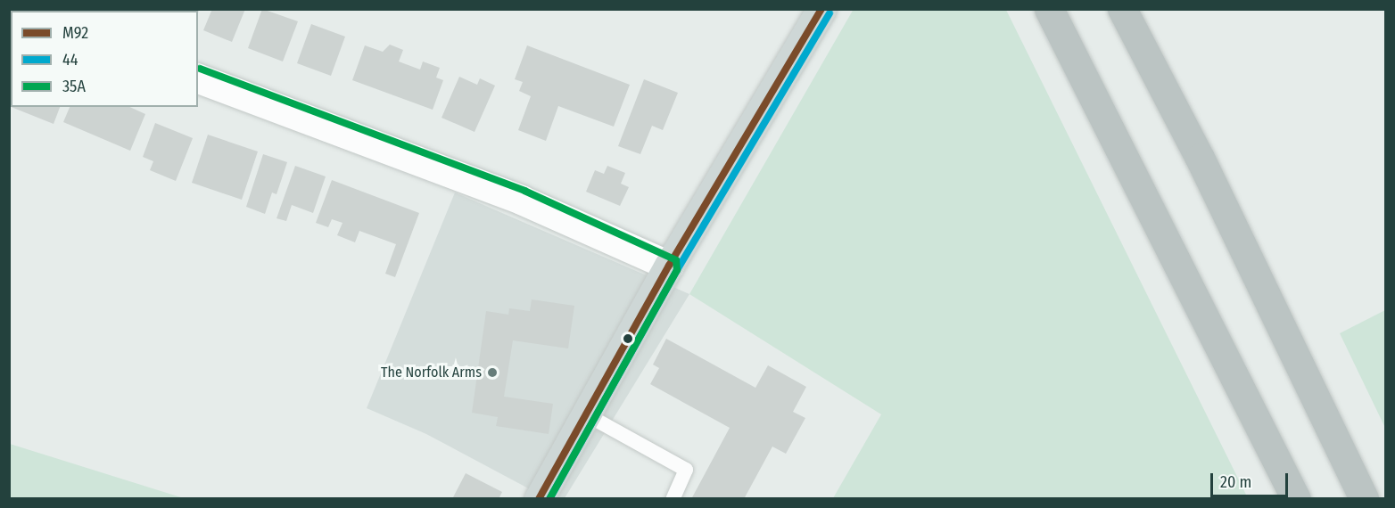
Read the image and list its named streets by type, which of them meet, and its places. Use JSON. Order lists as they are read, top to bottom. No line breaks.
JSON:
{"places":["The Norfolk Arms"],"lines":["transit line M92","transit line 44","transit line 35A"],"legend":["M92","44","35A"],"scale_bar":"20 m"}
